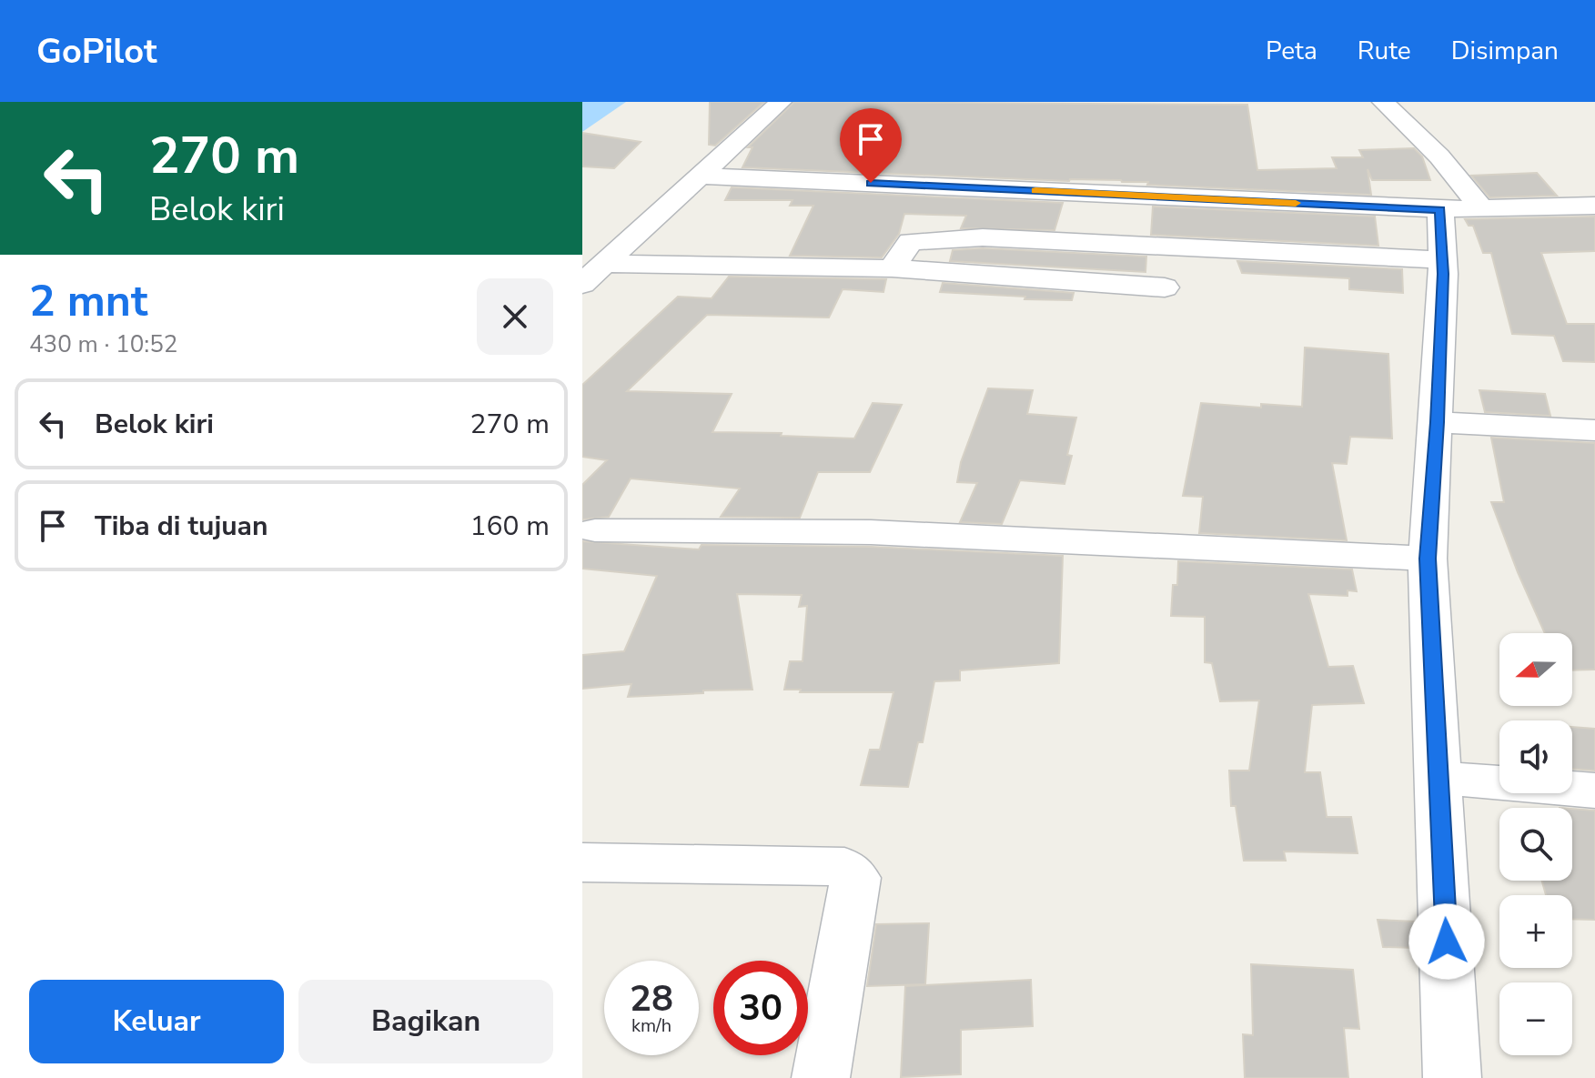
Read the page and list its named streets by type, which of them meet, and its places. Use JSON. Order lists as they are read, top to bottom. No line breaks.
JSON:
{"north":"left","page":{"header":"GoPilot","nav":["Peta","Rute","Disimpan"],"turn":["270 m","Belok kiri"],"heading":["2 mnt","430 m · 10:52"],"list":[{"name":"Belok kiri","value":"270 m"},{"name":"Tiba di tujuan","value":"160 m"}],"map_buttons":["+","−"],"speed":"28 km/h","limit":"30","buttons":["Keluar","Bagikan"]}}
